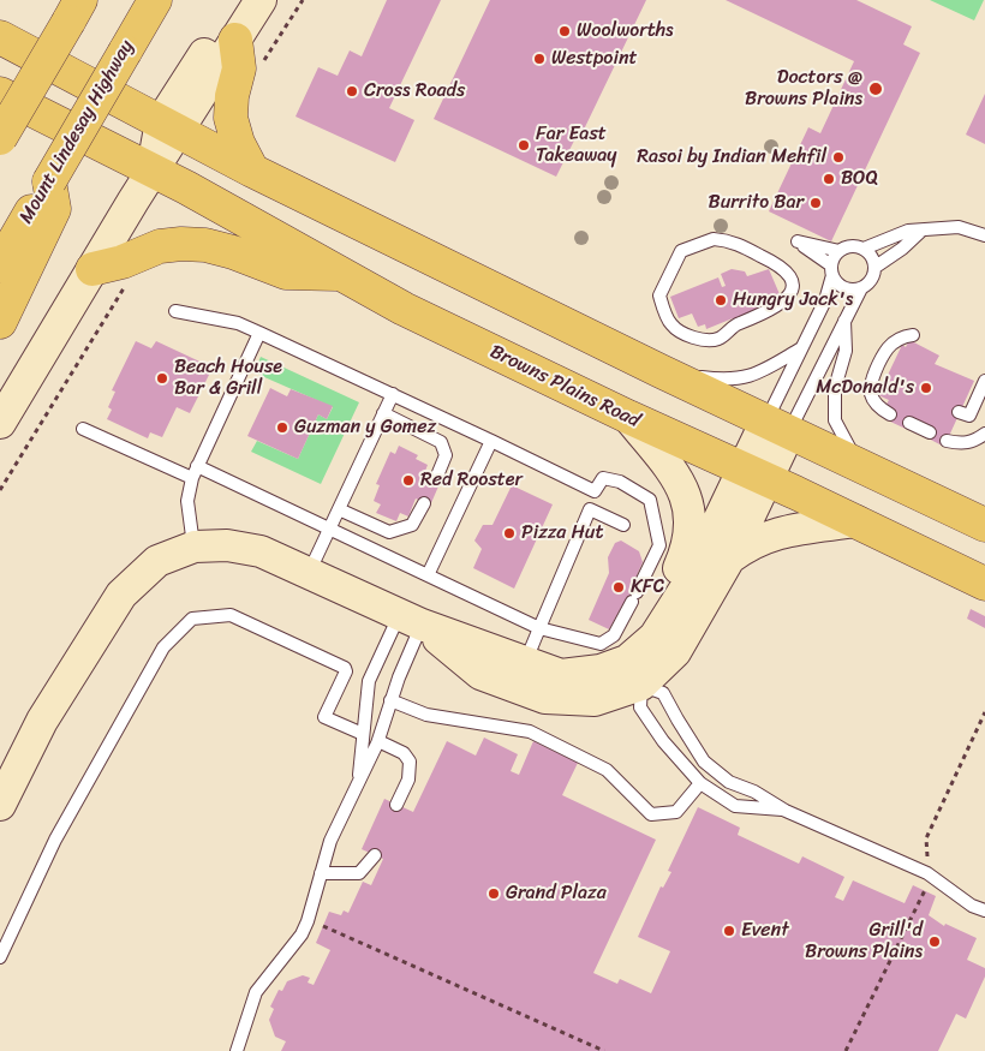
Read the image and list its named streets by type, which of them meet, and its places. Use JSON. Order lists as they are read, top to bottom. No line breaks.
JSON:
{"streets":{"main road":["Mount Lindesay Highway","Browns Plains Road"]},"places":["Woolworths","Westpoint","Doctors @ Browns Plains","Cross Roads","Far East Takeaway","Rasoi by Indian Mehfil","BOQ","Burrito Bar","Hungry Jack's","Beach House Bar & Grill","McDonald's","Guzman y Gomez","Red Rooster","Pizza Hut","KFC","Grand Plaza","Event","Grill'd Browns Plains"]}
